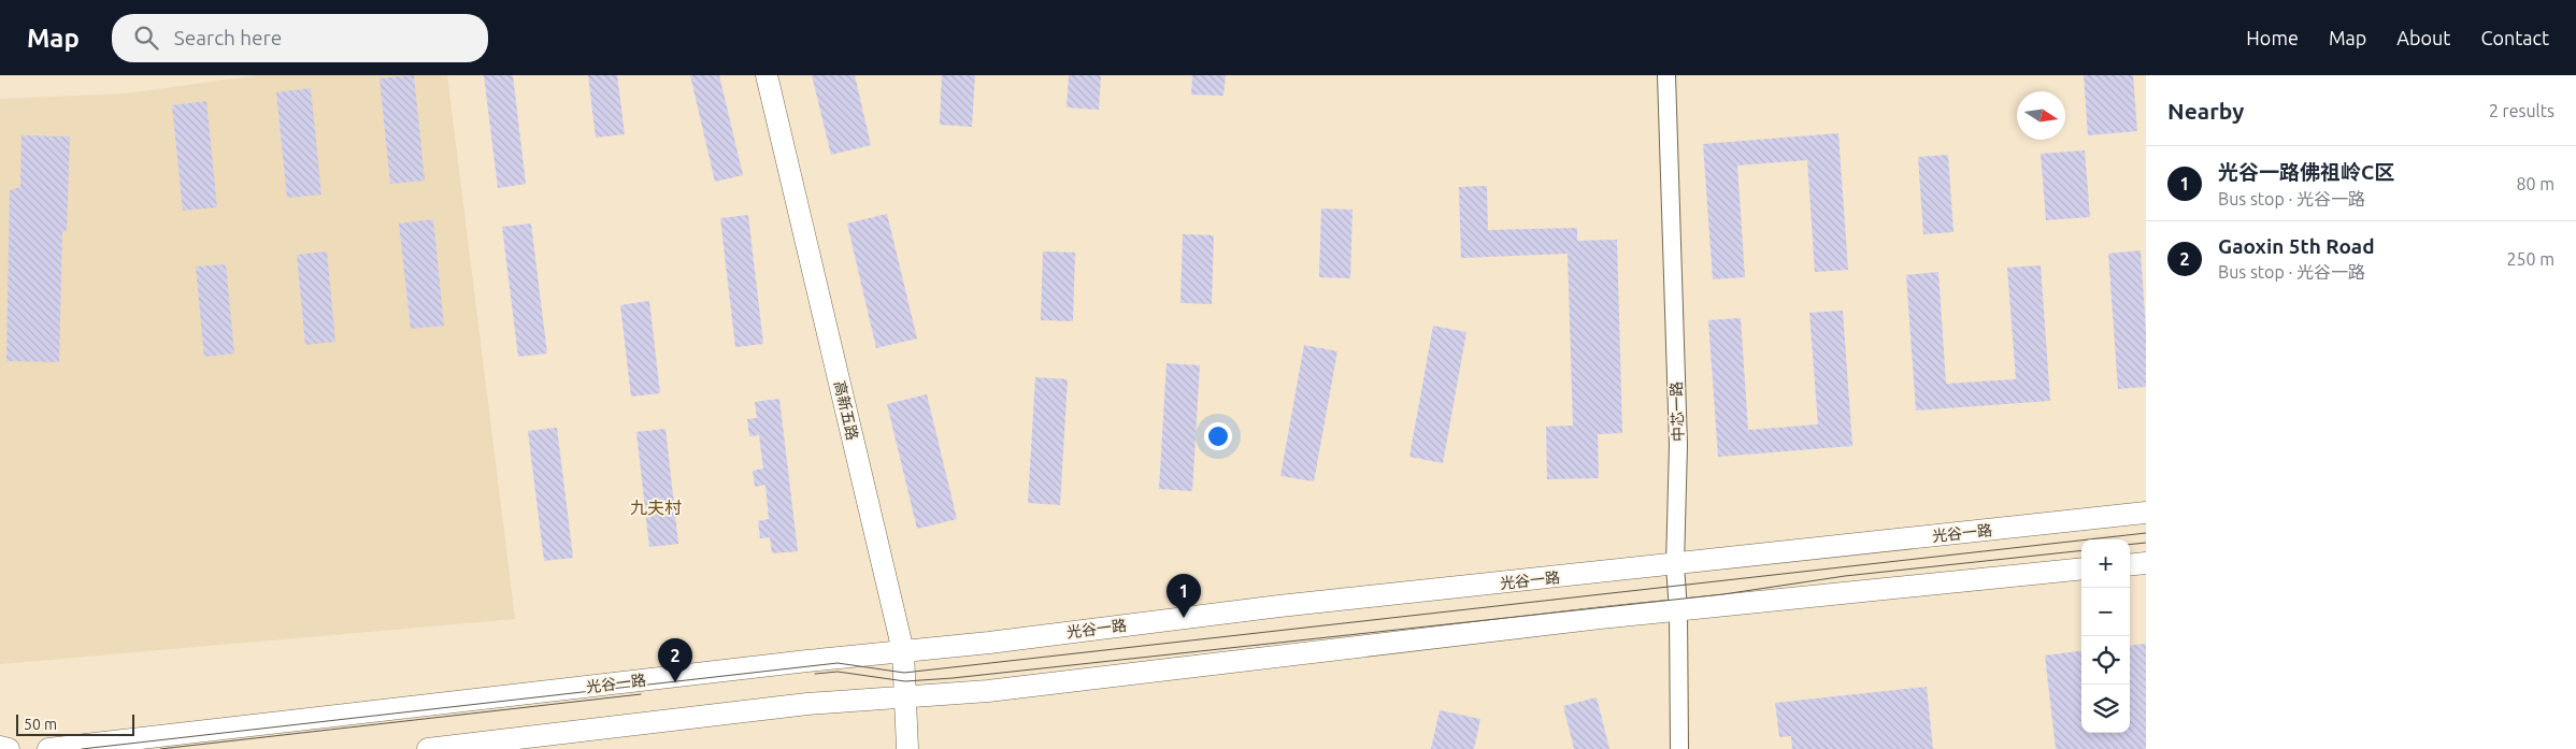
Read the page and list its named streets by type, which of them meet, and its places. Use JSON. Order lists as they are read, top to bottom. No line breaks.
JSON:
{"streets":{"main road":["高新五路","光谷一路"],"street":["中芯一路"]},"crossings":[["高新五路","光谷一路"],["中芯一路","光谷一路"]],"districts":["九夫村"],"scale_bar":"50 m","north":"right","page":{"header":"Map","search":"Search here","nav":["Home","Map","About","Contact"],"heading":["Nearby","2 results"],"list":[{"mark":"1","name":"光谷一路佛祖岭C区","note":"Bus stop · 光谷一路","value":"80 m"},{"mark":"2","name":"Gaoxin 5th Road","note":"Bus stop · 光谷一路","value":"250 m"}],"map_buttons":["+","−"],"pins":["1","2"],"scale":"50 m"}}
